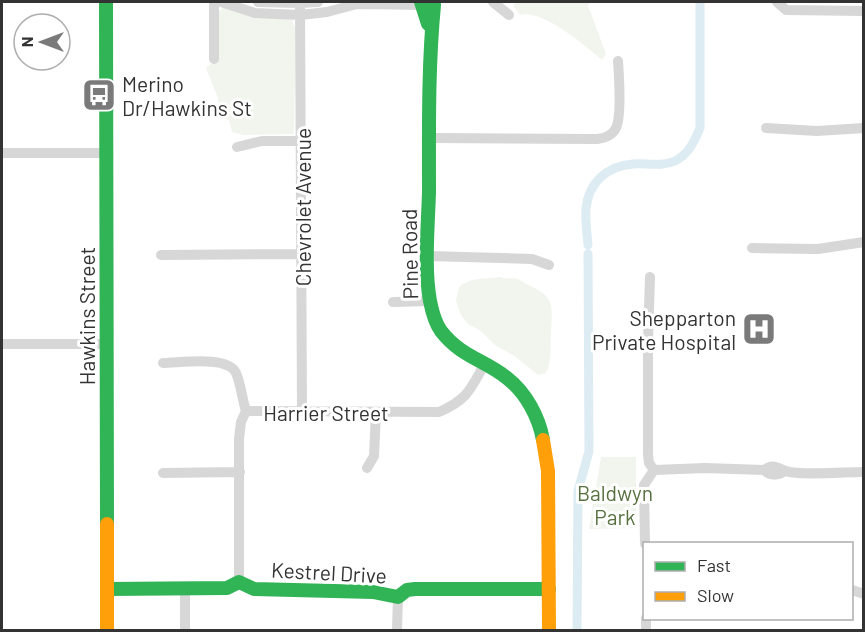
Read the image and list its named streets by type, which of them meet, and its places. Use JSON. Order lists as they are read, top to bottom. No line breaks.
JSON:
{"streets":{"street":["Chevrolet Avenue","Pine Road","Hawkins Street","Harrier Street","Kestrel Drive"]},"crossings":[["Chevrolet Avenue","Harrier Street"],["Pine Road","Harrier Street"],["Pine Road","Kestrel Drive"],["Hawkins Street","Kestrel Drive"],["Harrier Street","Kestrel Drive"]],"parks":["Baldwyn Park"],"places":{"bus stop":["Merino Dr/Hawkins St"],"hospital":["Shepparton Private Hospital"]},"legend":["Fast","Slow"],"north":"left"}
